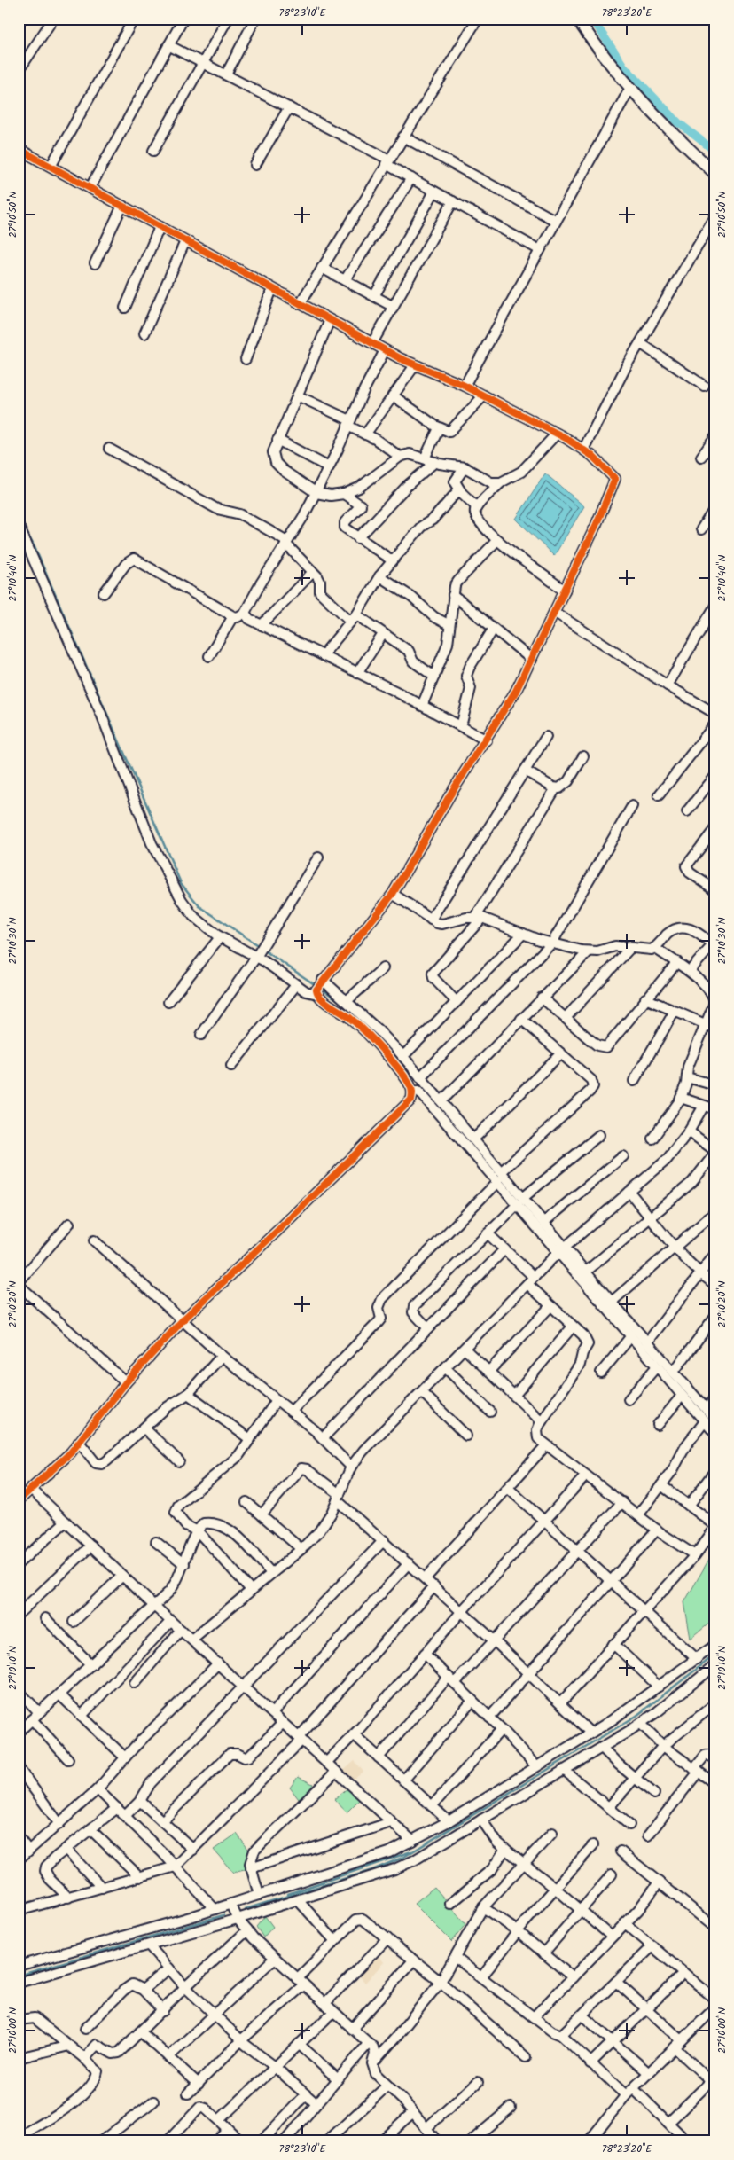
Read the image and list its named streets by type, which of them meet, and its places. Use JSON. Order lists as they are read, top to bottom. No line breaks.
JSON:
{"coordinates":["78°23'10\"E","78°23'20\"E","27°10'50\"N","27°10'40\"N","27°10'30\"N","27°10'20\"N","27°10'10\"N","27°10'00\"N"]}
